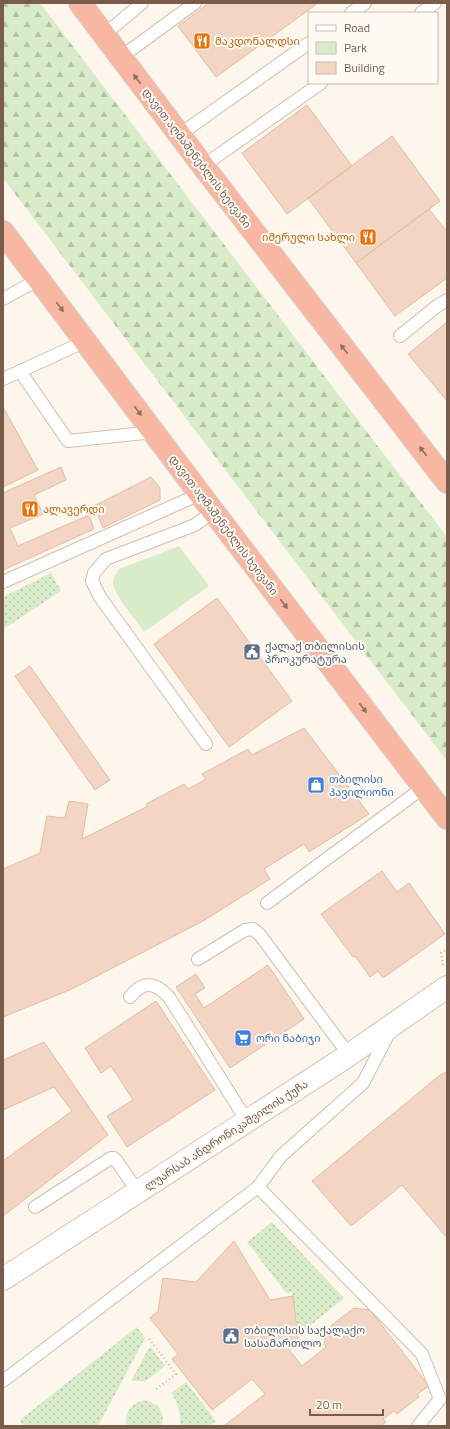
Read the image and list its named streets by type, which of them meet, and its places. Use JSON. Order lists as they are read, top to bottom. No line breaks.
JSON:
{"streets":{"highway":["დავით აღმაშენებლის ხეივანი"],"street":["ლუარსაბ ანდრონიკაშვილის ქუჩა"]},"places":{"restaurant":["მაკდონალდსი","იმერული სახლი","ალავერდი"],"public building":["ქალაქ თბილისის პროკურატურა","თბილისის საქალაქო სასამართლო"],"shop":["თბილისი პავილიონი"],"supermarket":["ორი ნაბიჯი"]},"legend":["Road","Park","Building"],"scale_bar":"20 m"}
